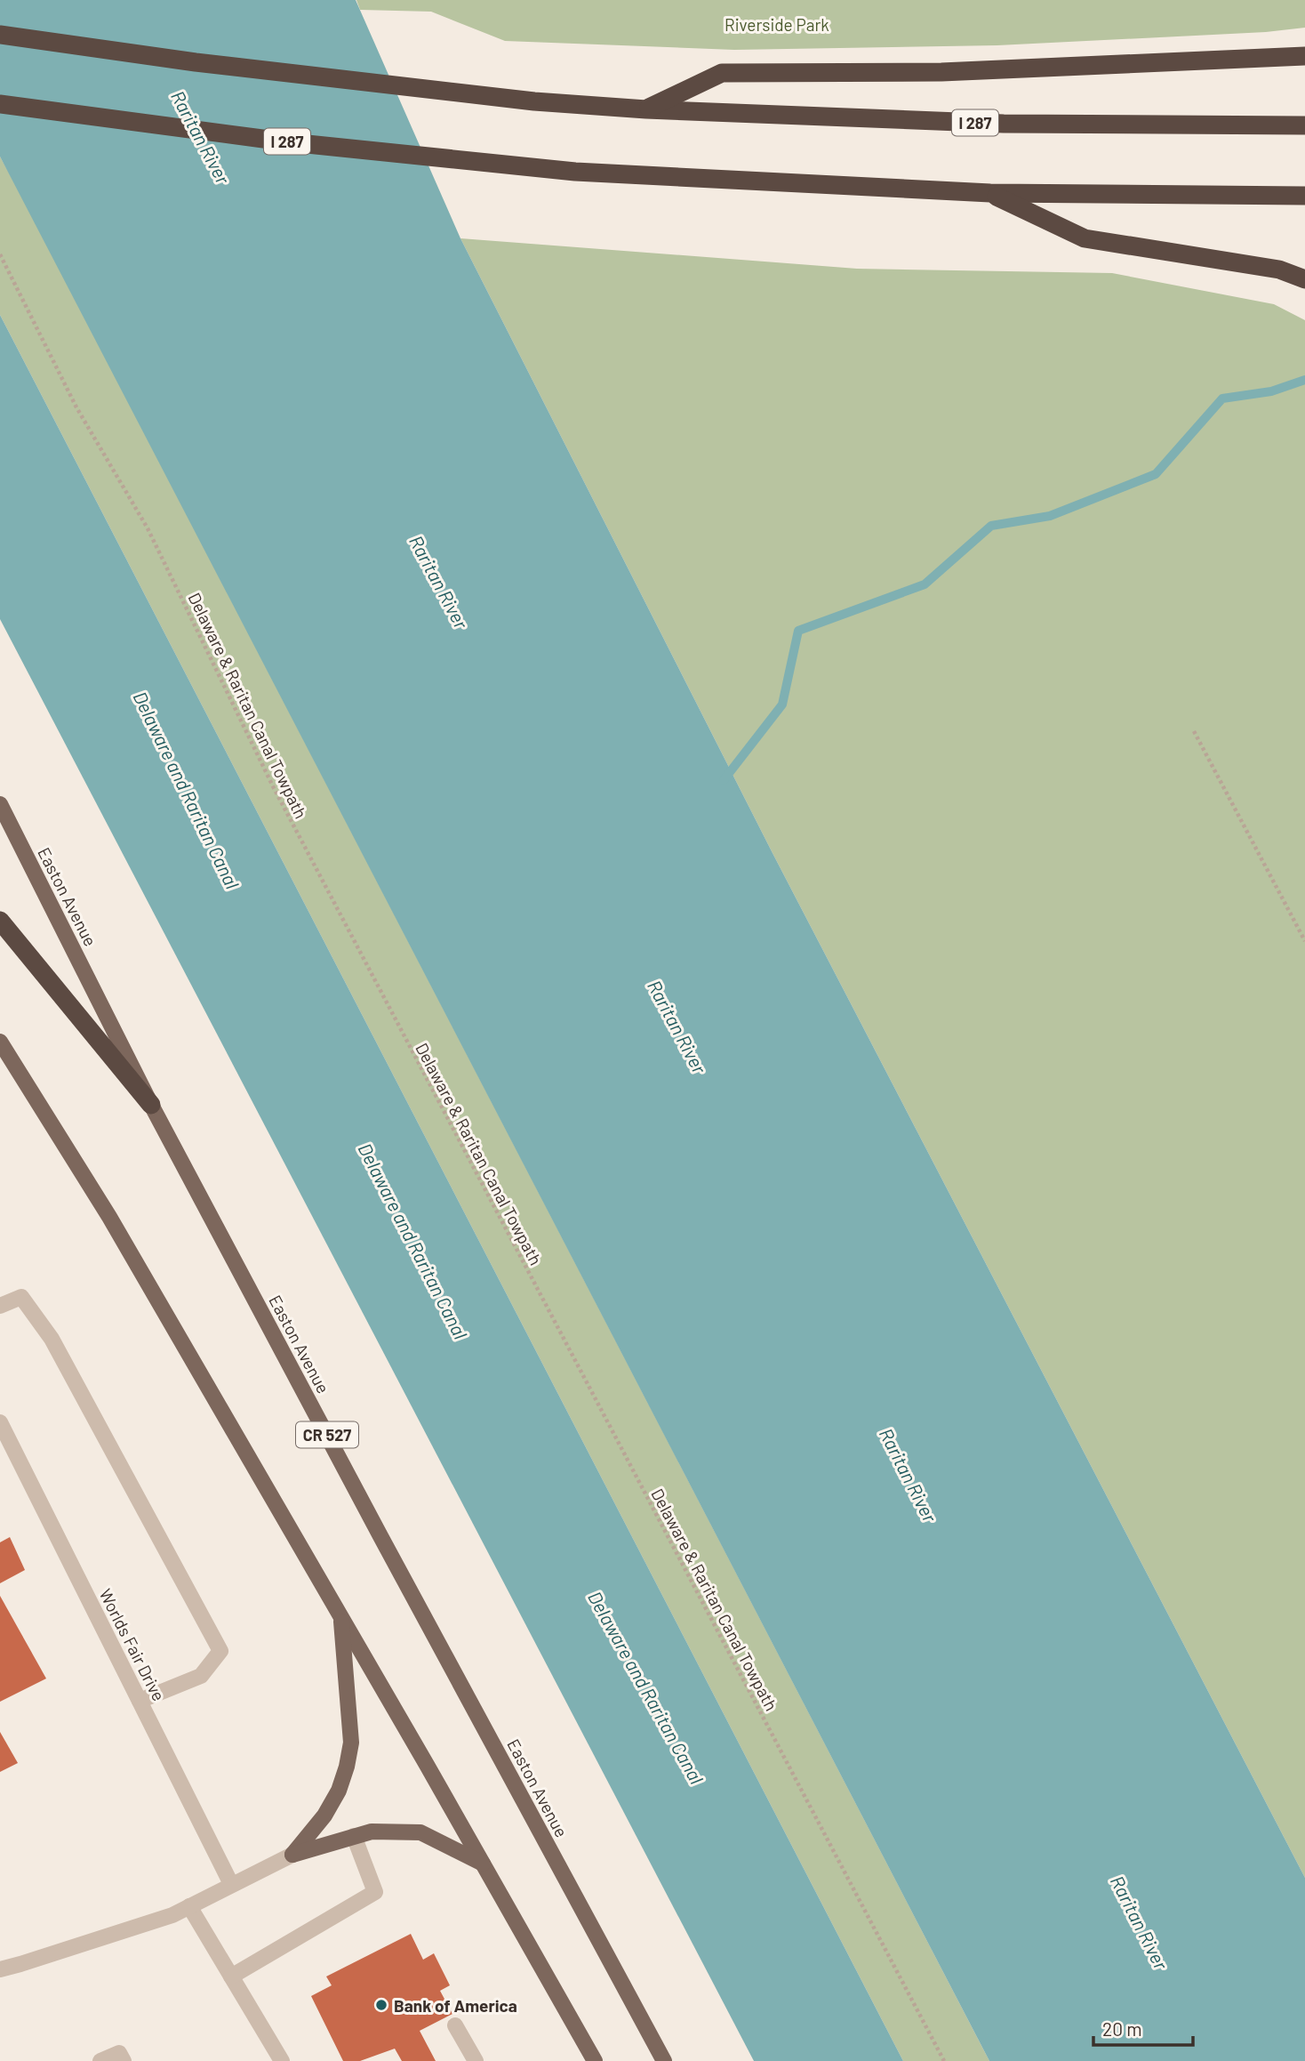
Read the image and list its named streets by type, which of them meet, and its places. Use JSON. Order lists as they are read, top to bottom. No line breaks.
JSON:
{"streets":{"highway":["I 287"],"main road":["Easton Avenue","CR 527"],"street":["Worlds Fair Drive"],"path":["Delaware & Raritan Canal Towpath"]},"water":["Raritan River","Delaware and Raritan Canal"],"parks":["Riverside Park"],"places":["Bank of America"],"scale_bar":"20 m"}
